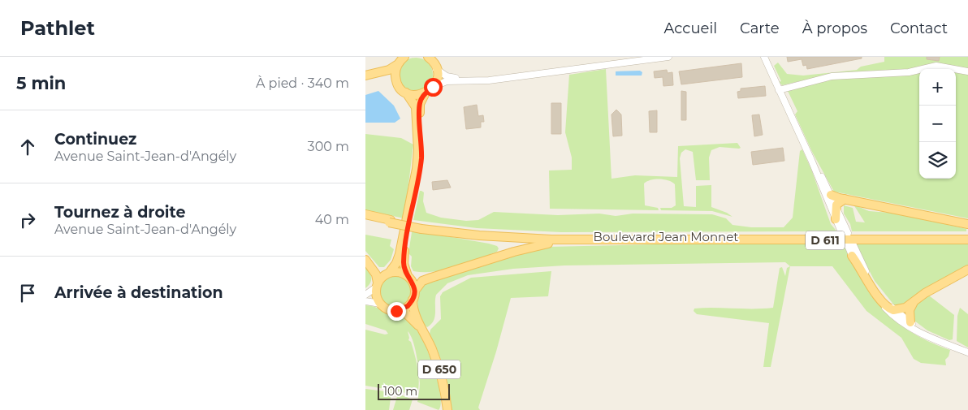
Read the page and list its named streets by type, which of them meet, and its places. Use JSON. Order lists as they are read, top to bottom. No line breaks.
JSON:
{"streets":{"main road":["Boulevard Jean Monnet","D 611","D 650"]},"scale_bar":"100 m","page":{"header":"Pathlet","nav":["Accueil","Carte","À propos","Contact"],"heading":["5 min","À pied · 340 m"],"map_buttons":["+","−"],"list":[["Continuez","Avenue Saint-Jean-d'Angély","300 m"],["Tournez à droite","Avenue Saint-Jean-d'Angély","40 m"],"Arrivée à destination"],"scale":"100 m"}}
